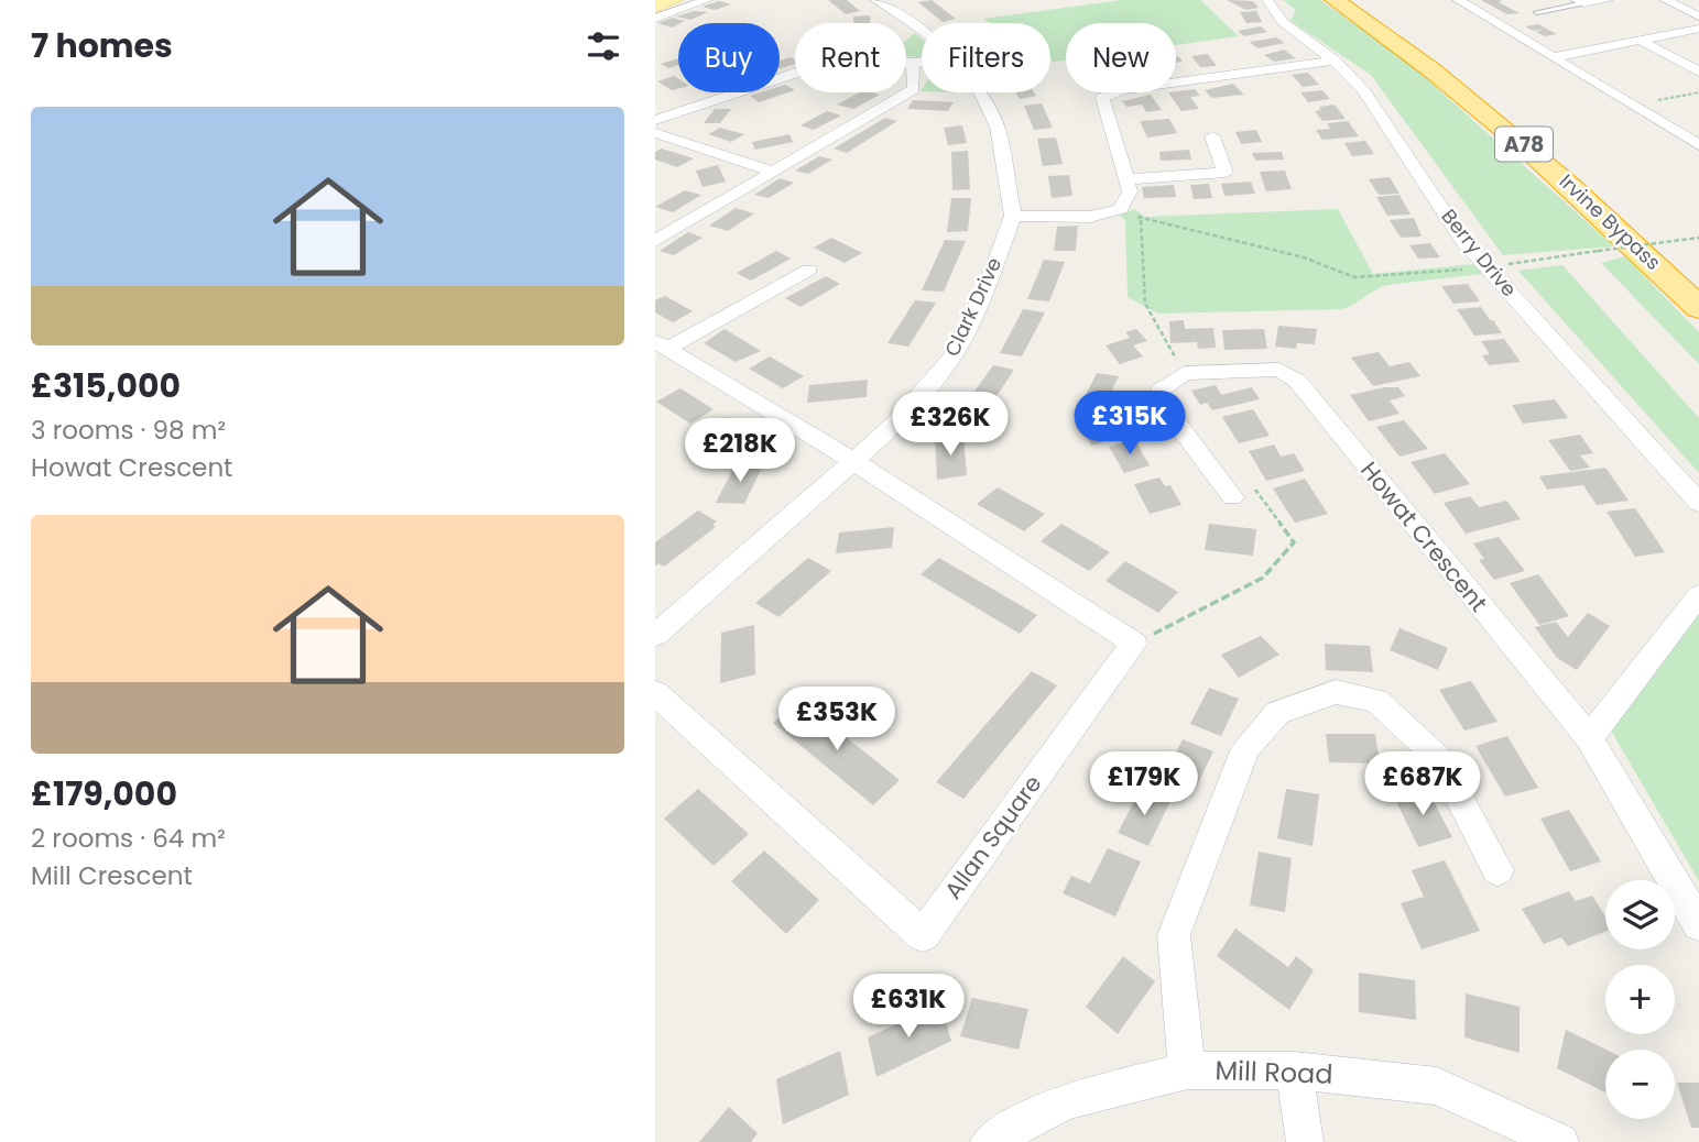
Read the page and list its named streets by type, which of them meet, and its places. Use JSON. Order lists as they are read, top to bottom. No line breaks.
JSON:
{"streets":{"highway":["A78","Irvine Bypass"],"street":["Berry Drive","Clark Drive","Howat Crescent","Allan Square","Mill Road"]},"page":{"heading":"7 homes","chip":["Buy","Rent","Filters","New"],"list":[{"name":"£315,000","note":"3 rooms · 98 m² · Howat Crescent"},{"name":"£179,000","note":"2 rooms · 64 m² · Mill Crescent"}],"price":["£315K","£326K","£218K","£353K","£179K","£687K","£631K"],"map_buttons":["+","−"]}}
